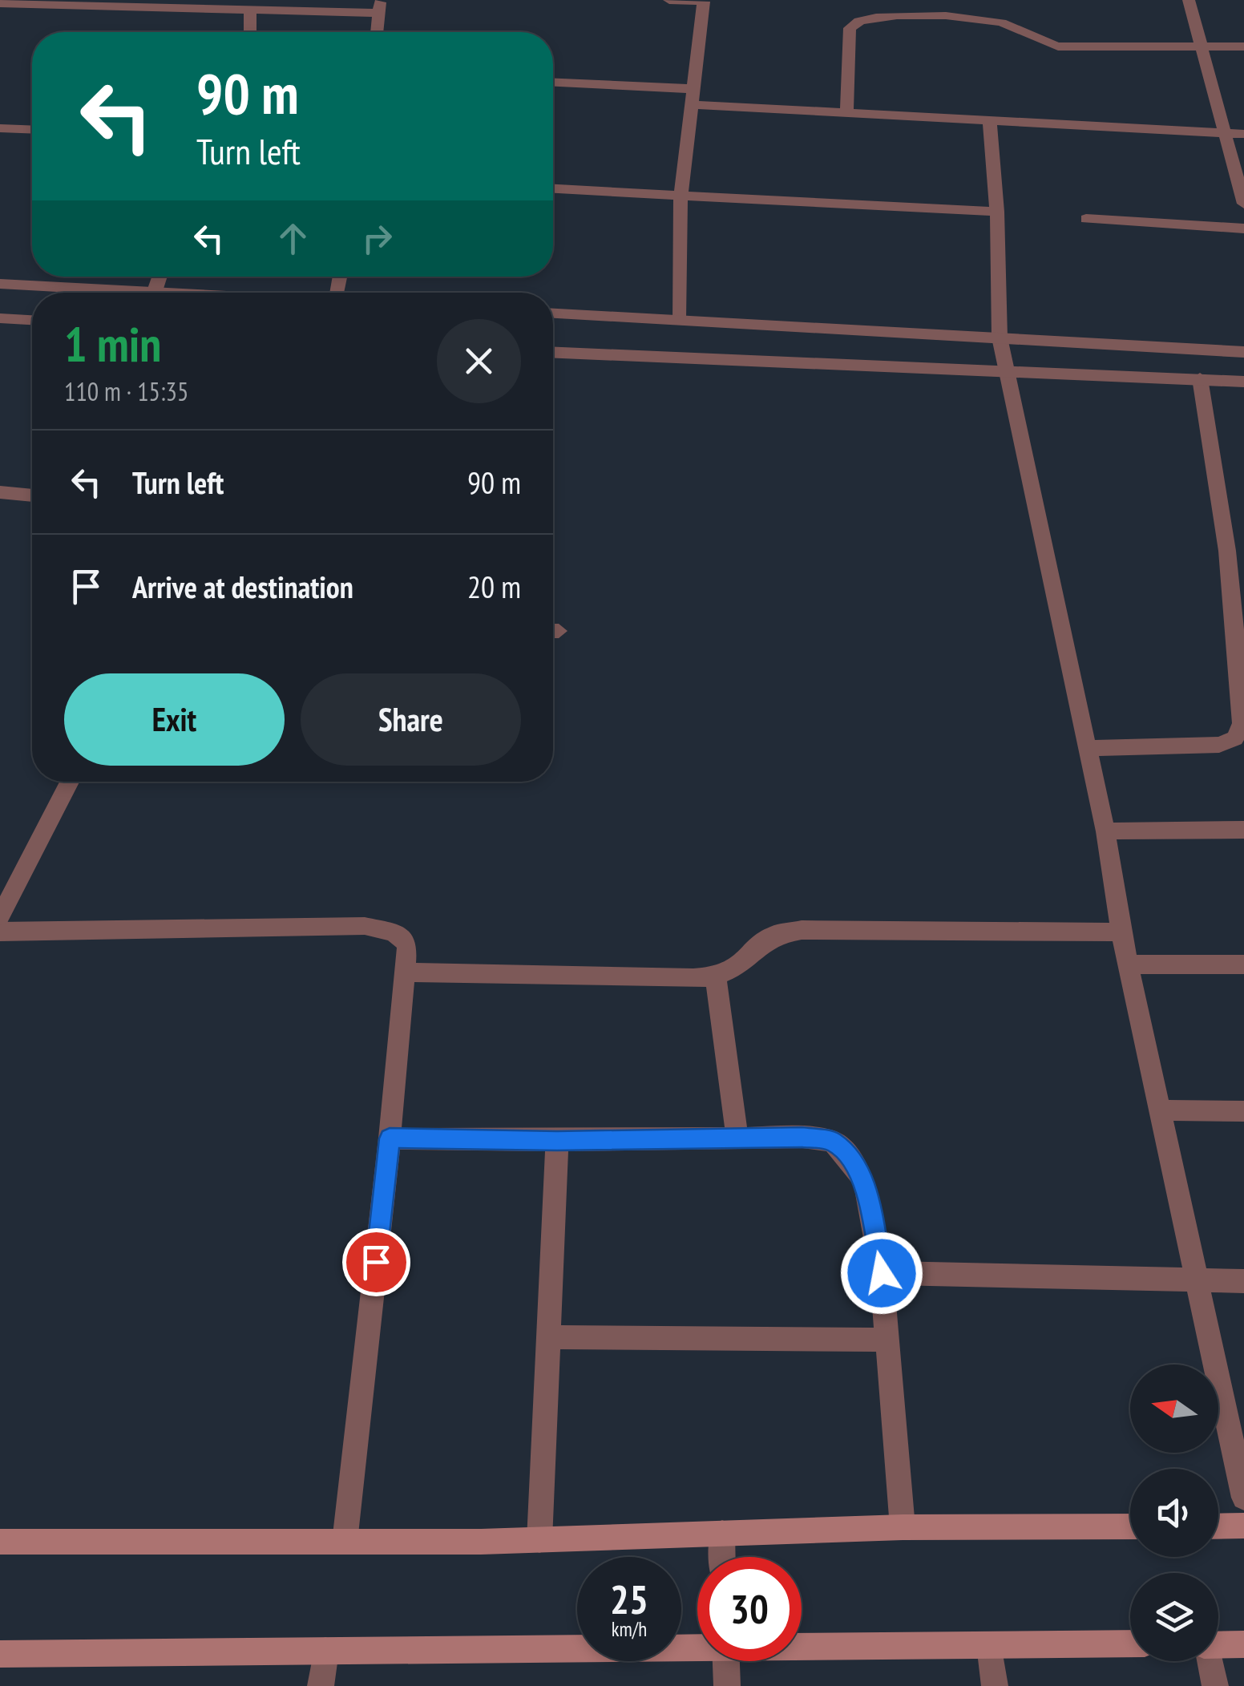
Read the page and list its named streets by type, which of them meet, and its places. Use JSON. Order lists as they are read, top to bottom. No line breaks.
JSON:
{"north":"left","page":{"turn":["90 m","Turn left"],"heading":["1 min","110 m · 15:35"],"list":[{"name":"Turn left","value":"90 m"},{"name":"Arrive at destination","value":"20 m"}],"buttons":["Exit","Share"],"speed":"25 km/h","limit":"30"}}
